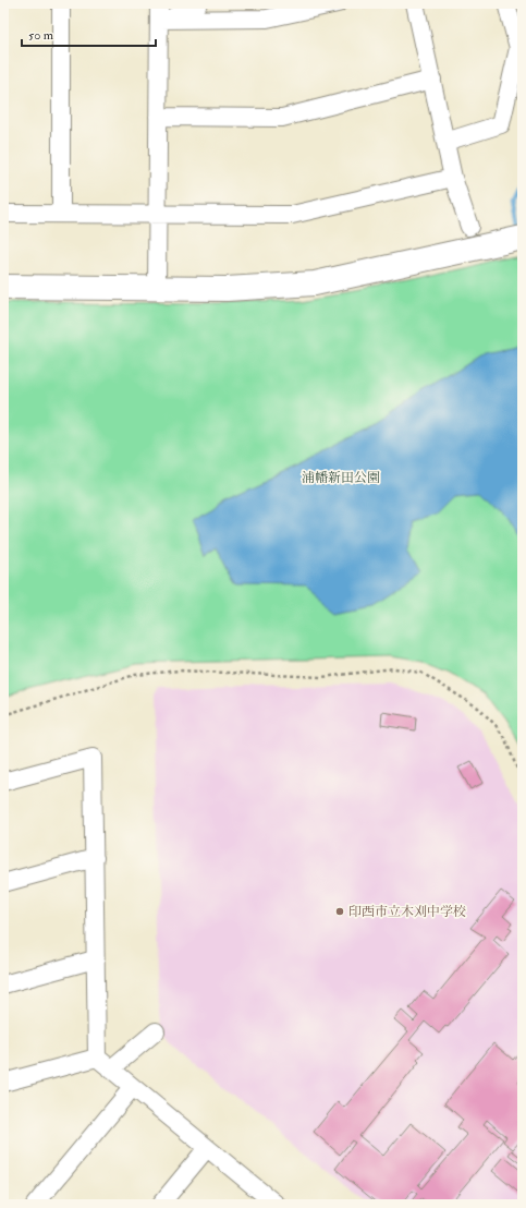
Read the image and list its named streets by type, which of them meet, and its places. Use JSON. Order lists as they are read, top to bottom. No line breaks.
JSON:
{"parks":["浦幡新田公園"],"places":["印西市立木刈中学校"],"scale_bar":"50 m"}
